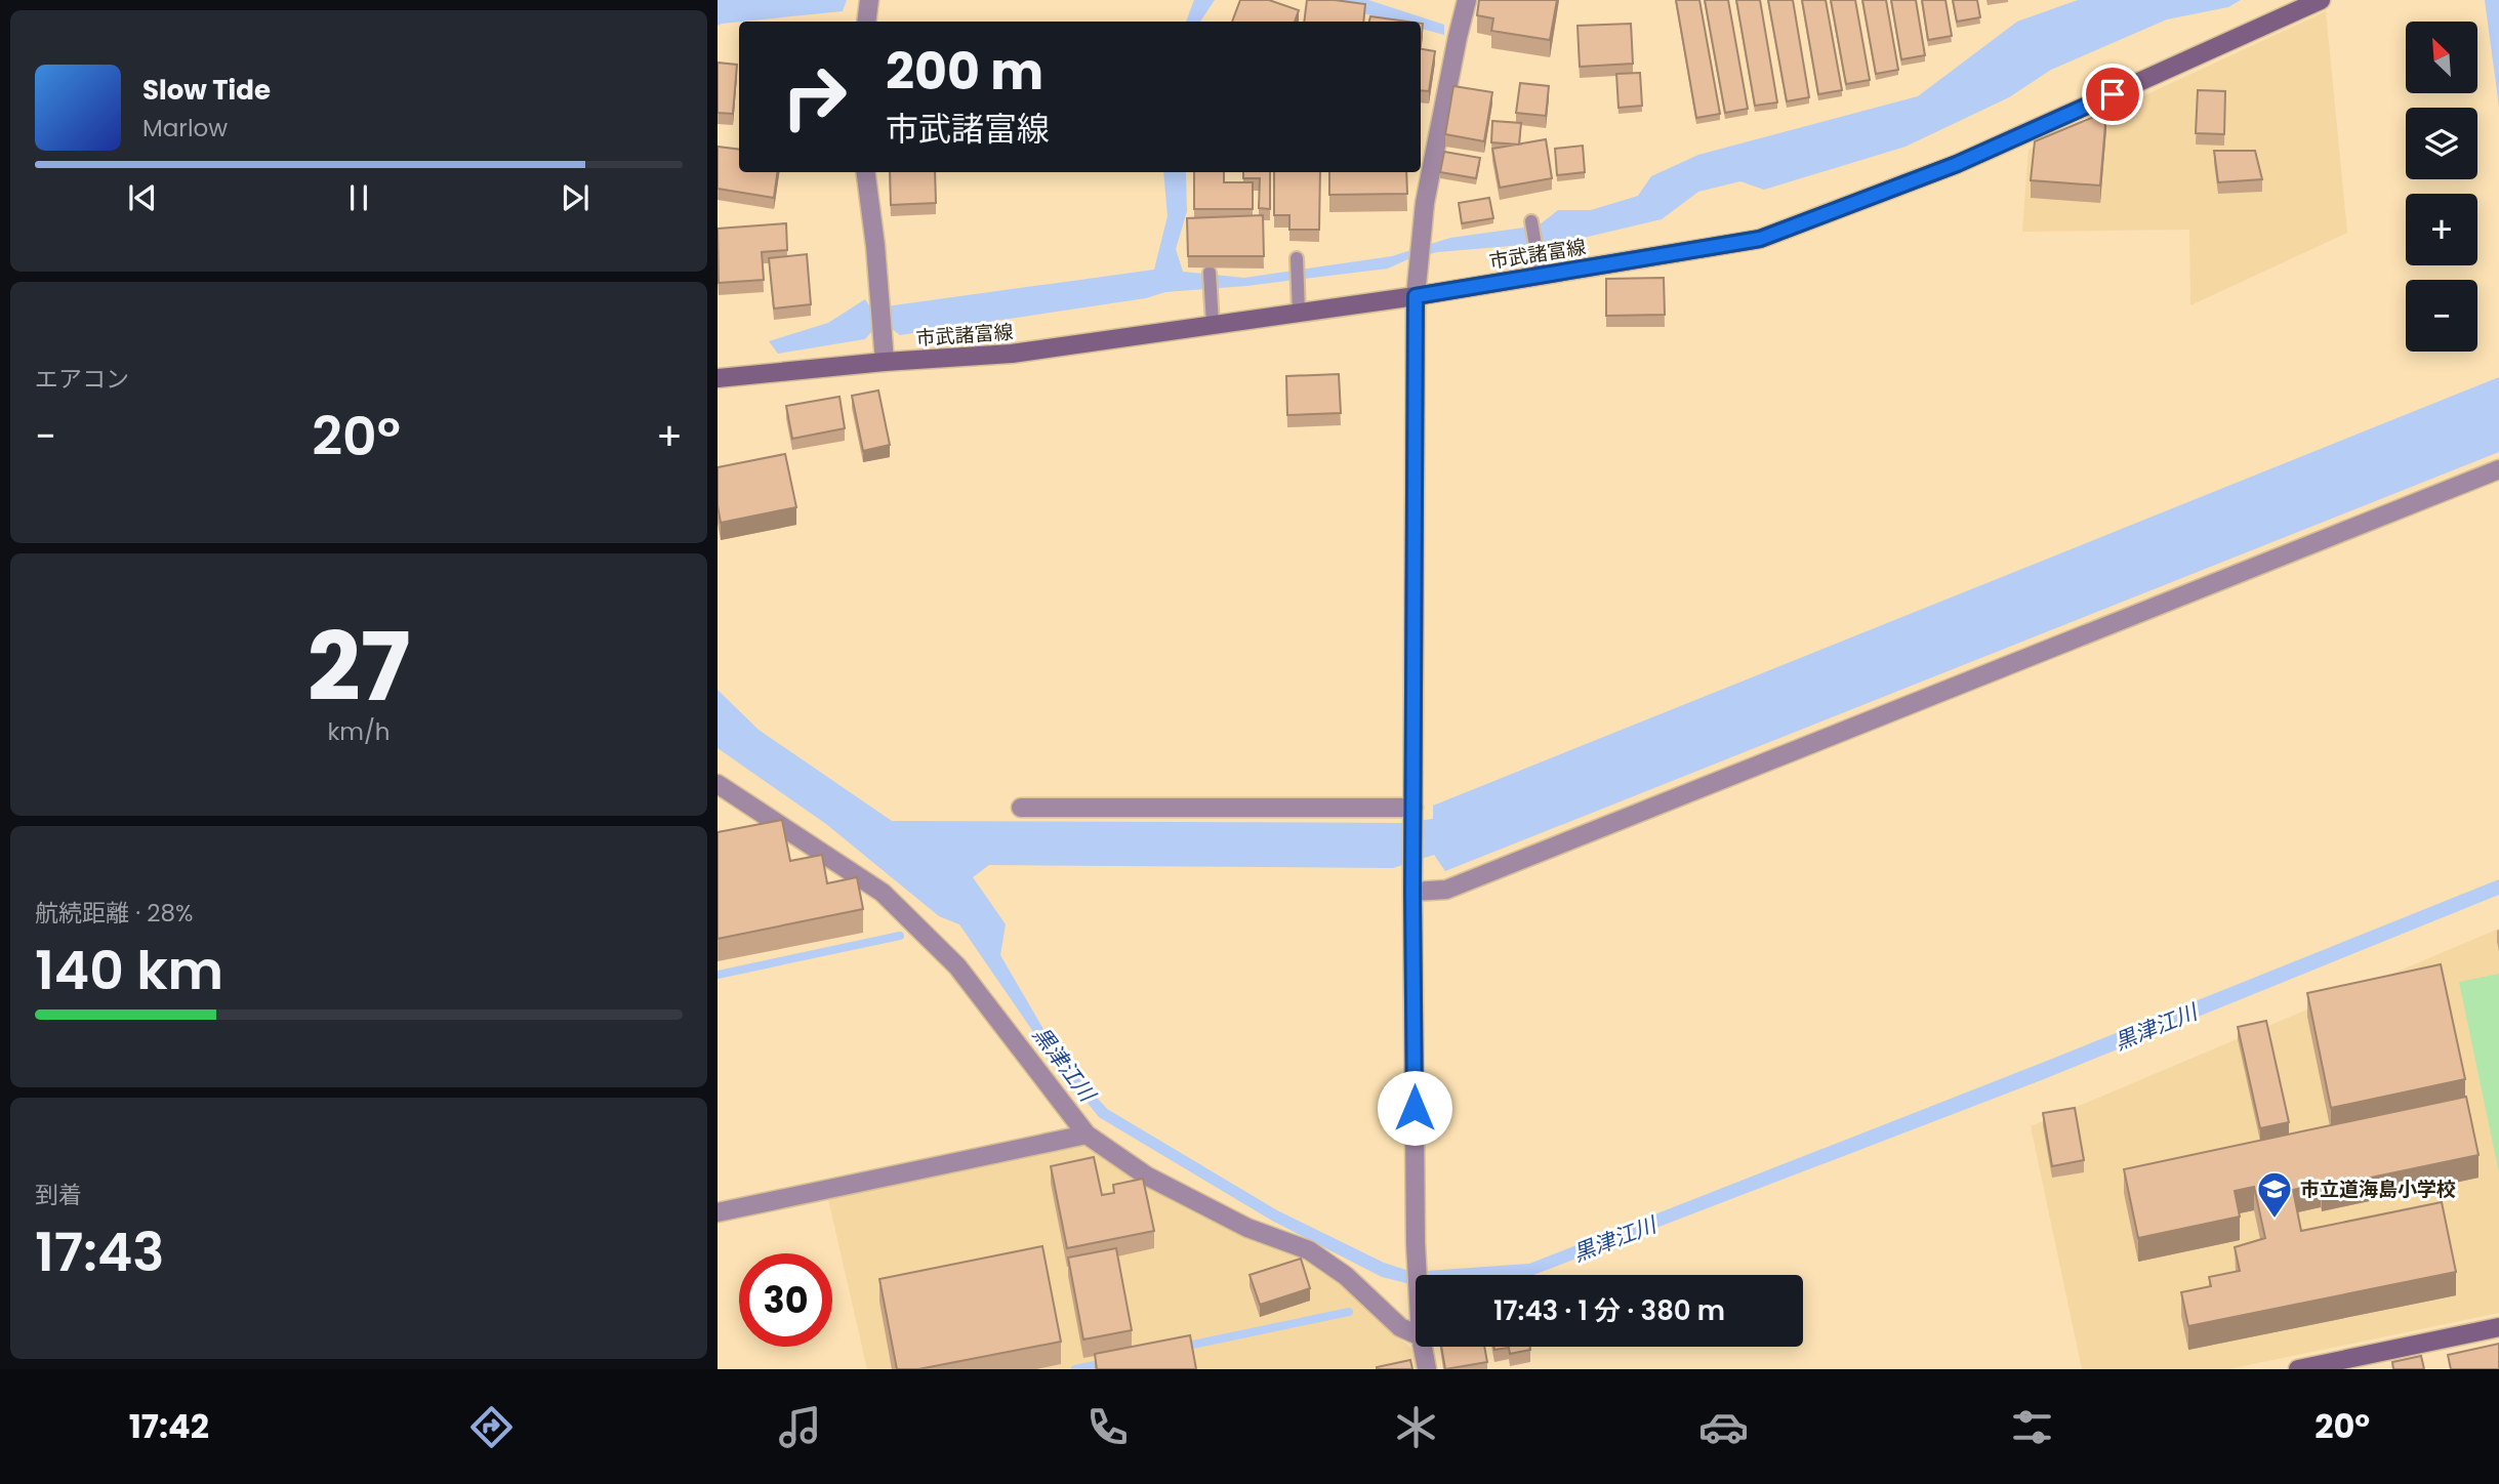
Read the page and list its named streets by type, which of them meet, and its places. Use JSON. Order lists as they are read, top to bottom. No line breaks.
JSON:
{"streets":{"main road":["市武諸富線"]},"water":["黒津江川"],"places":{"school or university":["市立道海島小学校"]},"north":"top left","page":{"map_buttons":["+","−"],"turn":["200 m","市武諸富線"],"song":["Slow Tide","Marlow"],"tile":["エアコン",["27","km/h"],["航続距離 · 28%","140 km"],["到着","17:43"]],"heat":["−","20°","+"],"limit":"30","trip":"17:43 · 1 分 · 380 m","tabs":["17:42","20°"]}}
